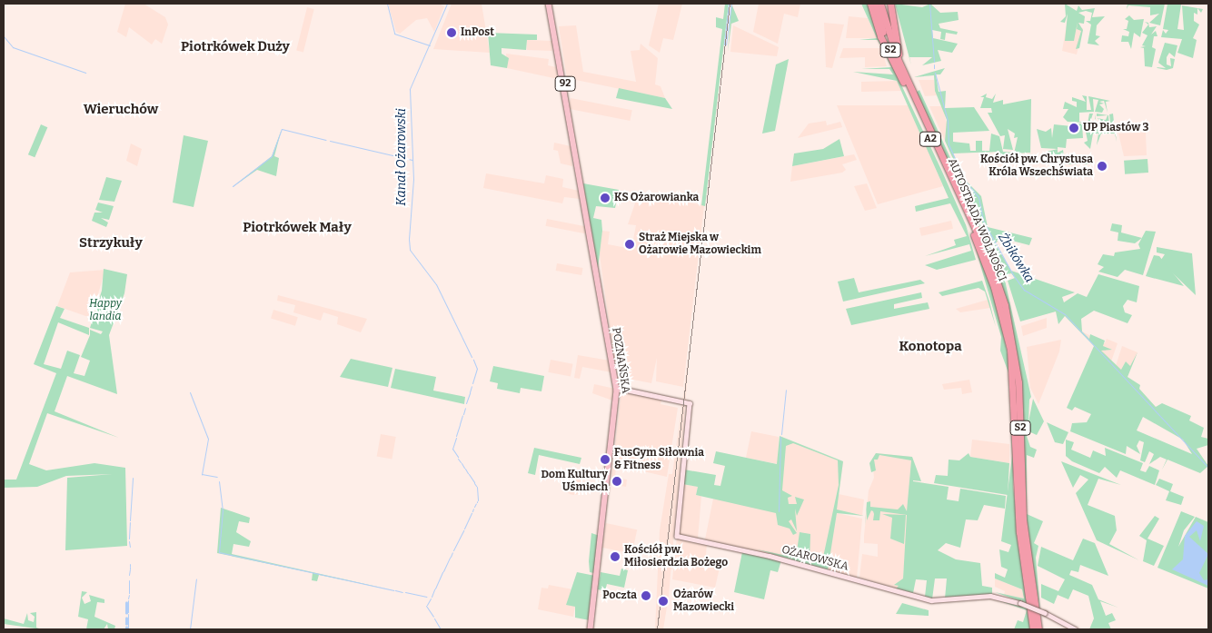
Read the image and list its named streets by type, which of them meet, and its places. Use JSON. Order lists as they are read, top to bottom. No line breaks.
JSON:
{"streets":{"highway":["S2","A2","AUTOSTRADA WOLNOŚCI"],"main road":["92","POZNAŃSKA","OŻAROWSKA"]},"crossings":[["S2","AUTOSTRADA WOLNOŚCI"],["POZNAŃSKA","OŻAROWSKA"]],"districts":["Piotrkówek Duży","Wieruchów","Piotrkówek Mały","Strzykuły","Konotopa"],"water":["Kanał Ożarowski","Żbikówka"],"parks":["Happy landia"],"places":["InPost","UP Piastów 3","Kościół pw. Chrystusa Króla Wszechświata","KS Ożarowianka","Straż Miejska w Ożarowie Mazowieckim","FusGym Siłownia & Fitness","Dom Kultury Uśmiech","Kościół pw. Miłosierdzia Bożego","Poczta","Ożarów Mazowiecki"]}
